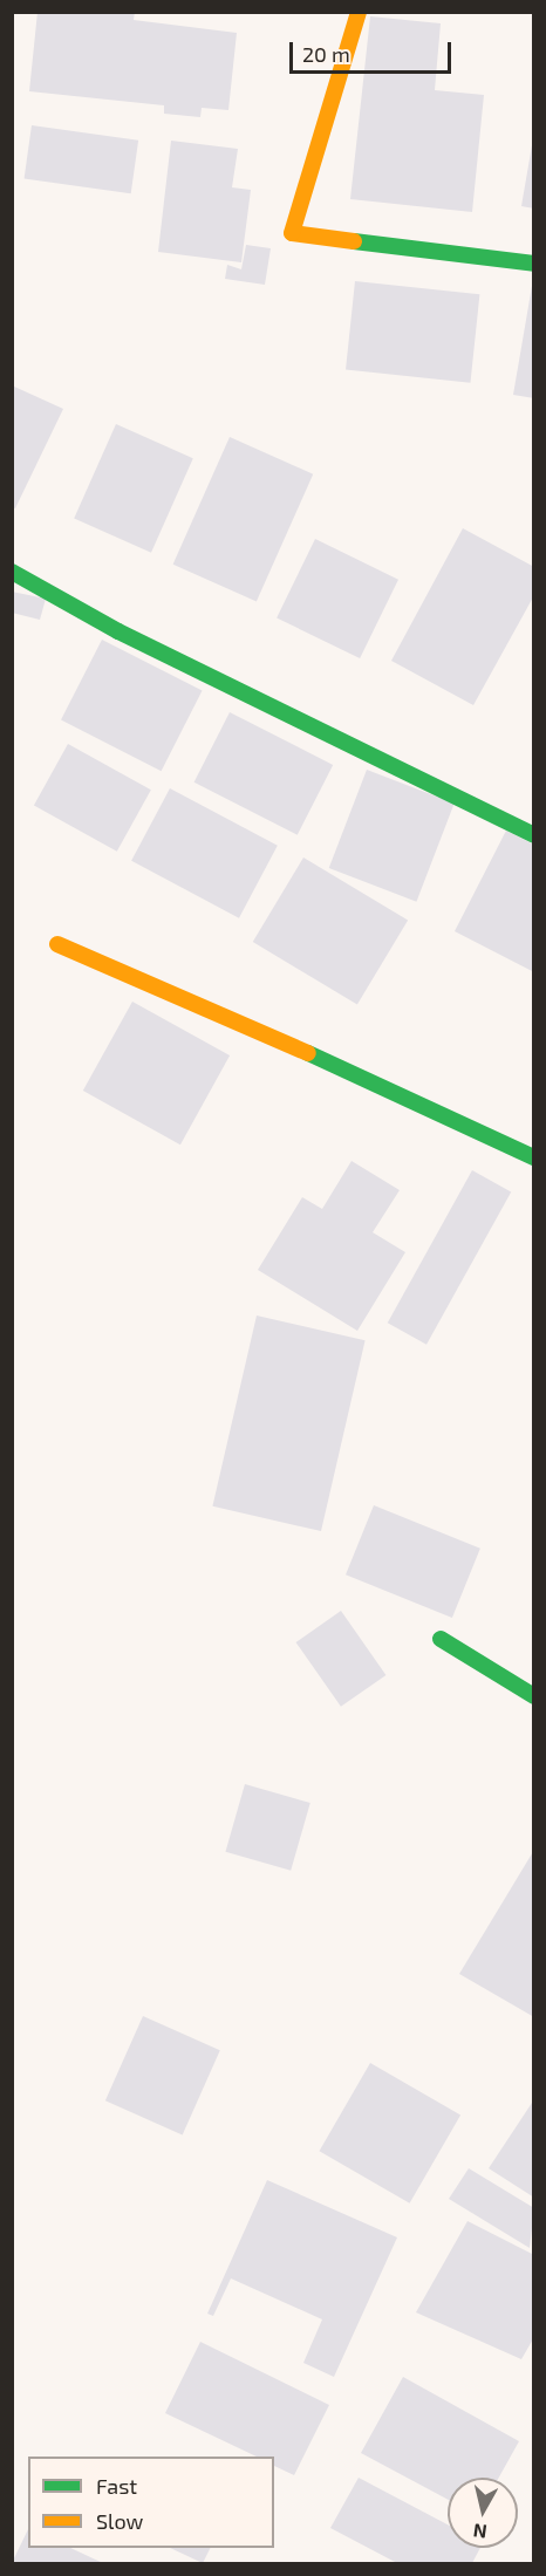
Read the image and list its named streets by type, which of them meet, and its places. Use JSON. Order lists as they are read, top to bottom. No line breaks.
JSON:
{"legend":["Fast","Slow"],"scale_bar":"20 m","north":"bottom"}
